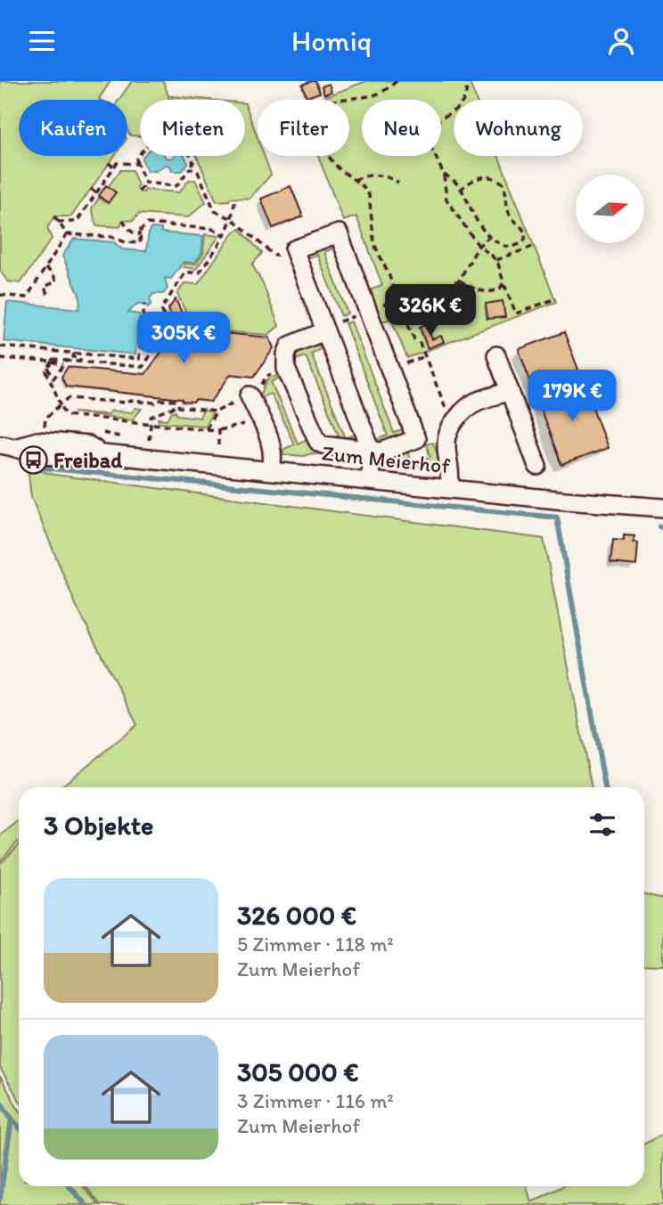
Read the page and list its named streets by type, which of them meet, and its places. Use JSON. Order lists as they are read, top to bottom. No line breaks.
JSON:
{"streets":{"street":["Zum Meierhof"]},"places":{"bus stop":["Freibad"]},"north":"right","page":{"header":"Homiq","chip":["Kaufen","Mieten","Filter","Neu","Wohnung"],"price":["326K €","305K €","179K €"],"heading":"3 Objekte","list":[{"name":"326 000 €","note":"5 Zimmer · 118 m² · Zum Meierhof"},{"name":"305 000 €","note":"3 Zimmer · 116 m² · Zum Meierhof"}]}}
